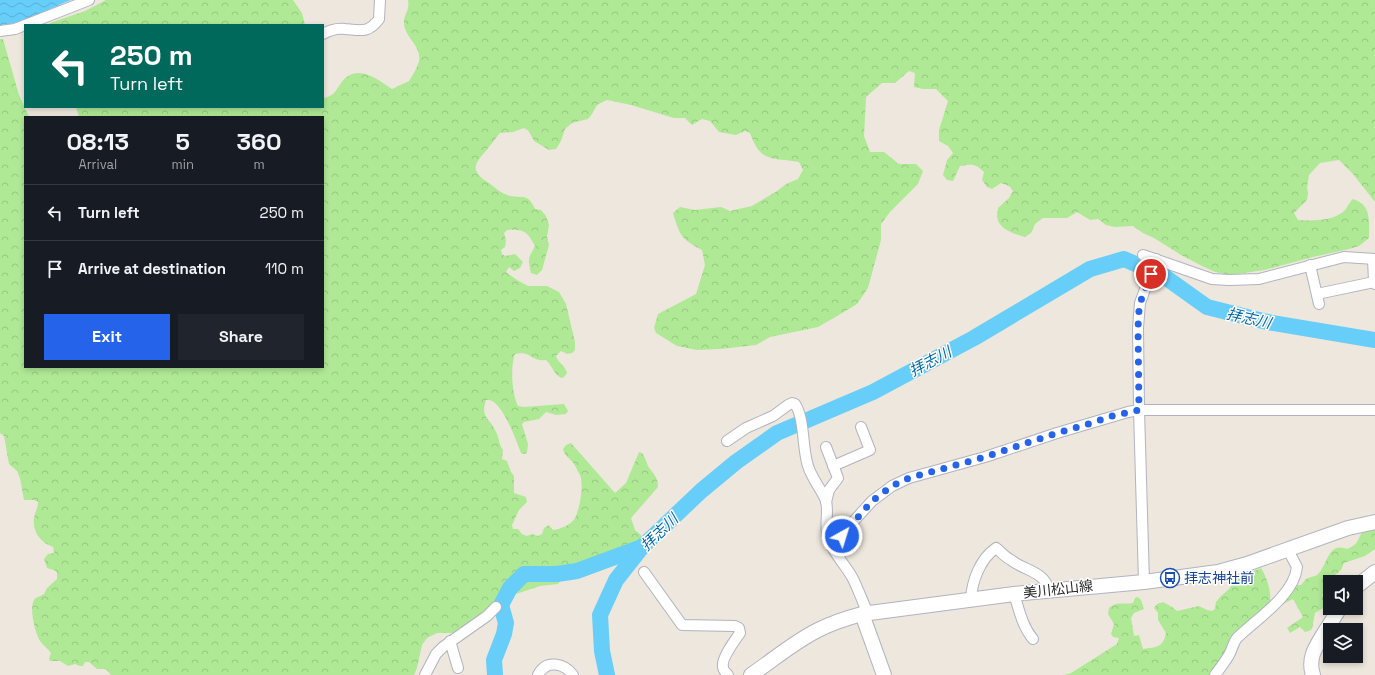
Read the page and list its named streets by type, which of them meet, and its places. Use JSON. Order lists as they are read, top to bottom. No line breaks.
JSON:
{"streets":{"main road":["美川松山線"]},"water":["拝志川"],"places":{"bus stop":["拝志神社前"]},"page":{"turn":["250 m","Turn left"],"eta":["08:13","Arrival","5","min","360","m"],"list":[{"name":"Turn left","value":"250 m"},{"name":"Arrive at destination","value":"110 m"}],"buttons":["Exit","Share"]}}
